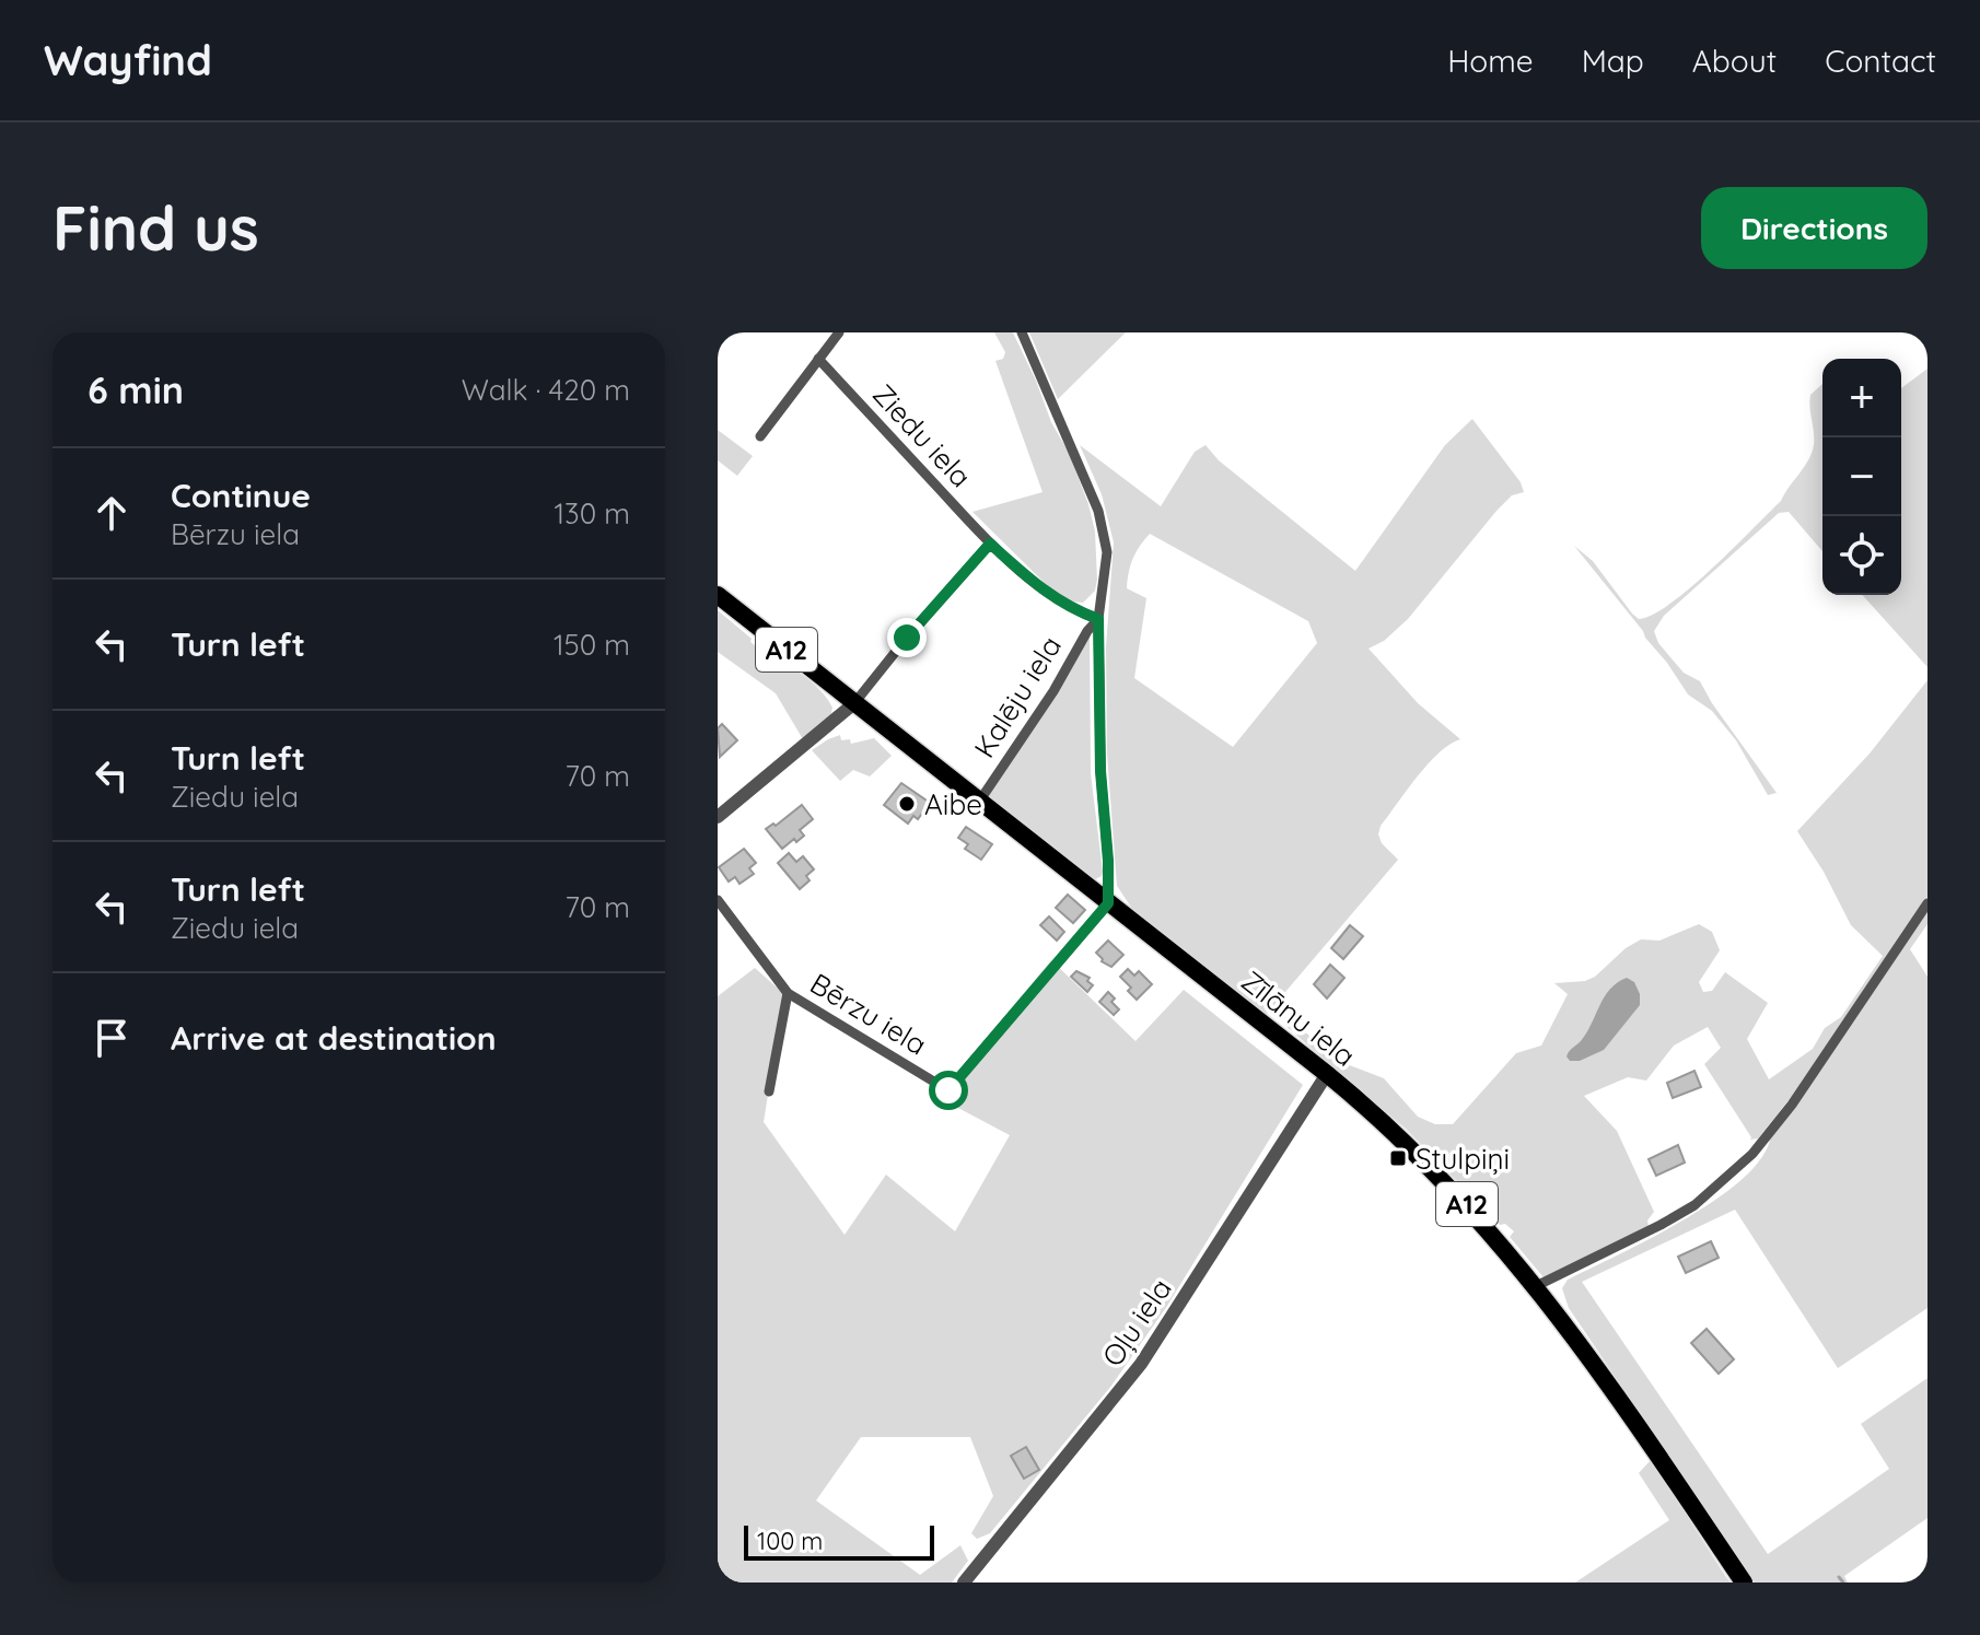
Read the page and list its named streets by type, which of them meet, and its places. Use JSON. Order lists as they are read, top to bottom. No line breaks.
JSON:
{"streets":{"highway":["A12","Zīlānu iela"],"street":["Ziedu iela","Kalēju iela","Bērzu iela","Oļu iela"]},"crossings":[["Ziedu iela","Kalēju iela"],["Kalēju iela","Zīlānu iela"],["Bērzu iela","Zīlānu iela"],["Zīlānu iela","Oļu iela"]],"places":{"other":["Aibe"],"transit":["Stulpiņi"]},"scale_bar":"100 m","page":{"header":"Wayfind","nav":["Home","Map","About","Contact"],"buttons":"Directions","title":"Find us","heading":["6 min","Walk · 420 m"],"map_buttons":["+","−"],"list":[["Continue","Bērzu iela","130 m"],["Turn left","150 m"],["Turn left","Ziedu iela","70 m"],["Turn left","Ziedu iela","70 m"],"Arrive at destination"],"scale":"100 m"}}
